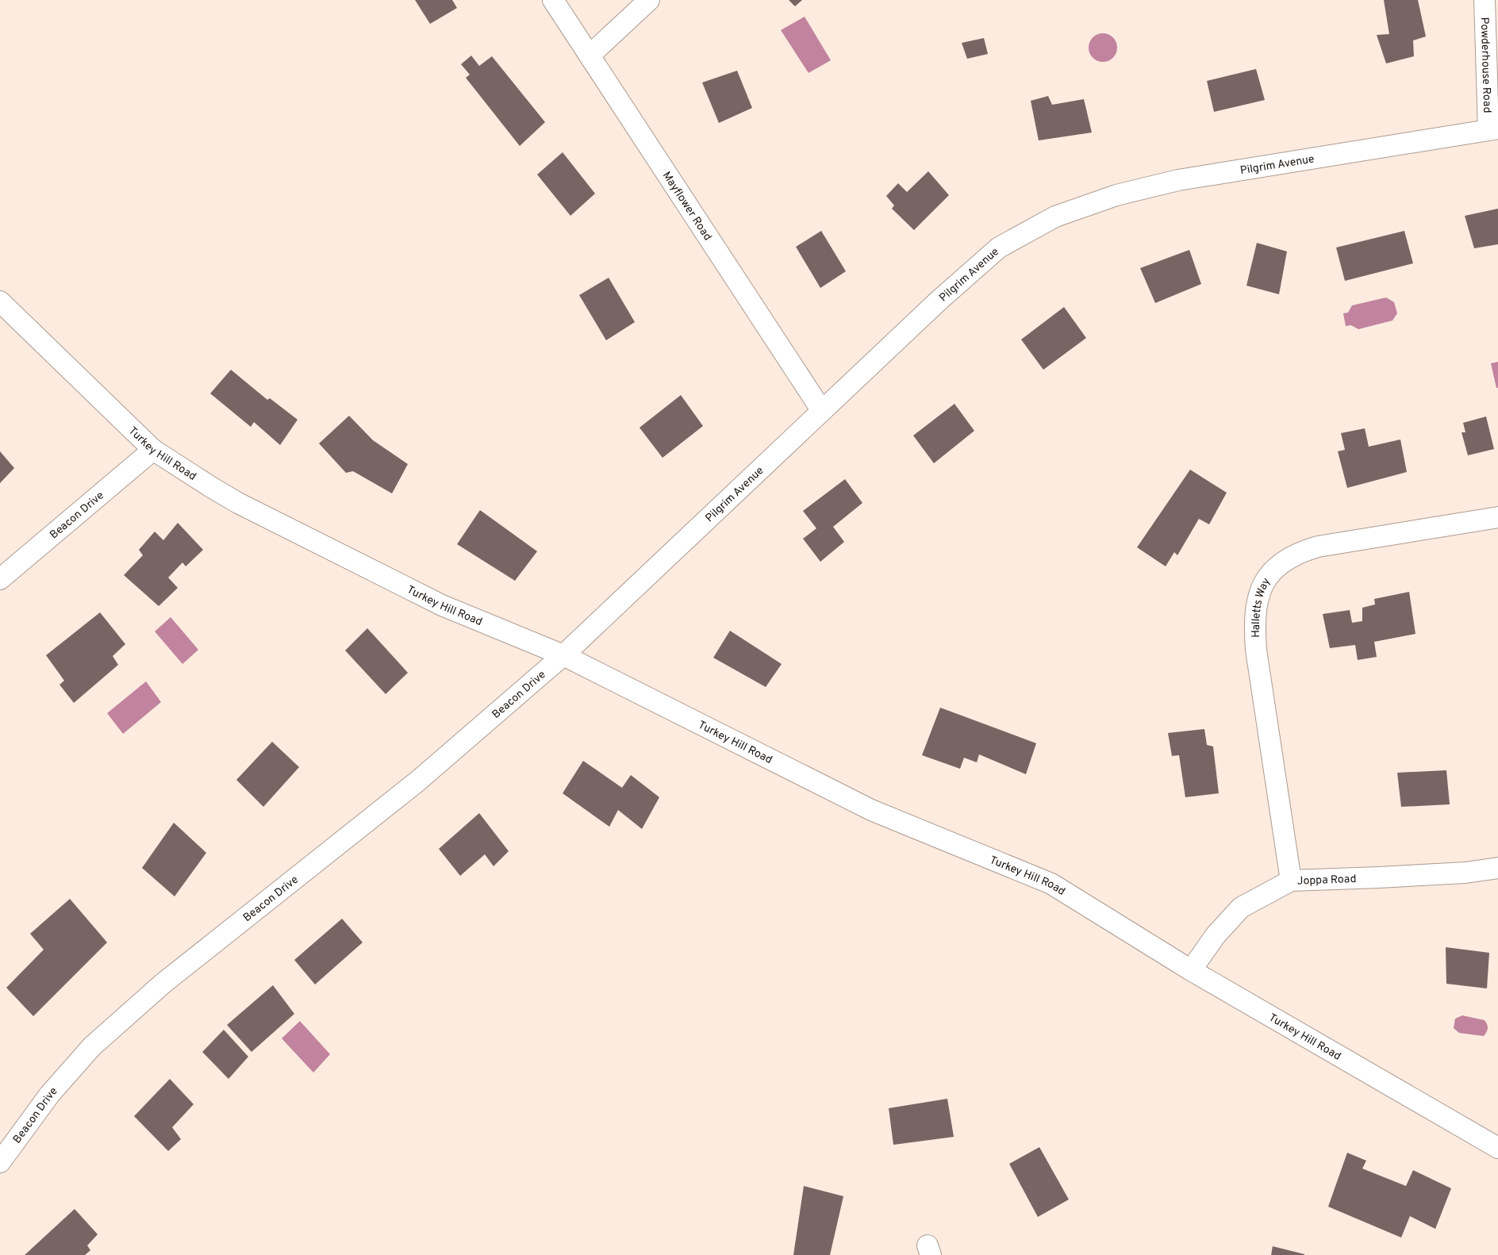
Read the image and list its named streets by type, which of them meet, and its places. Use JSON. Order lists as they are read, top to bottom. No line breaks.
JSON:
{"streets":{"street":["Powderhouse Road","Pilgrim Avenue","Mayflower Road","Turkey Hill Road","Beacon Drive","Halletts Way","Joppa Road"]},"crossings":[["Powderhouse Road","Pilgrim Avenue"],["Pilgrim Avenue","Mayflower Road"],["Pilgrim Avenue","Turkey Hill Road"],["Pilgrim Avenue","Beacon Drive"],["Turkey Hill Road","Beacon Drive"],["Turkey Hill Road","Joppa Road"],["Halletts Way","Joppa Road"]]}
